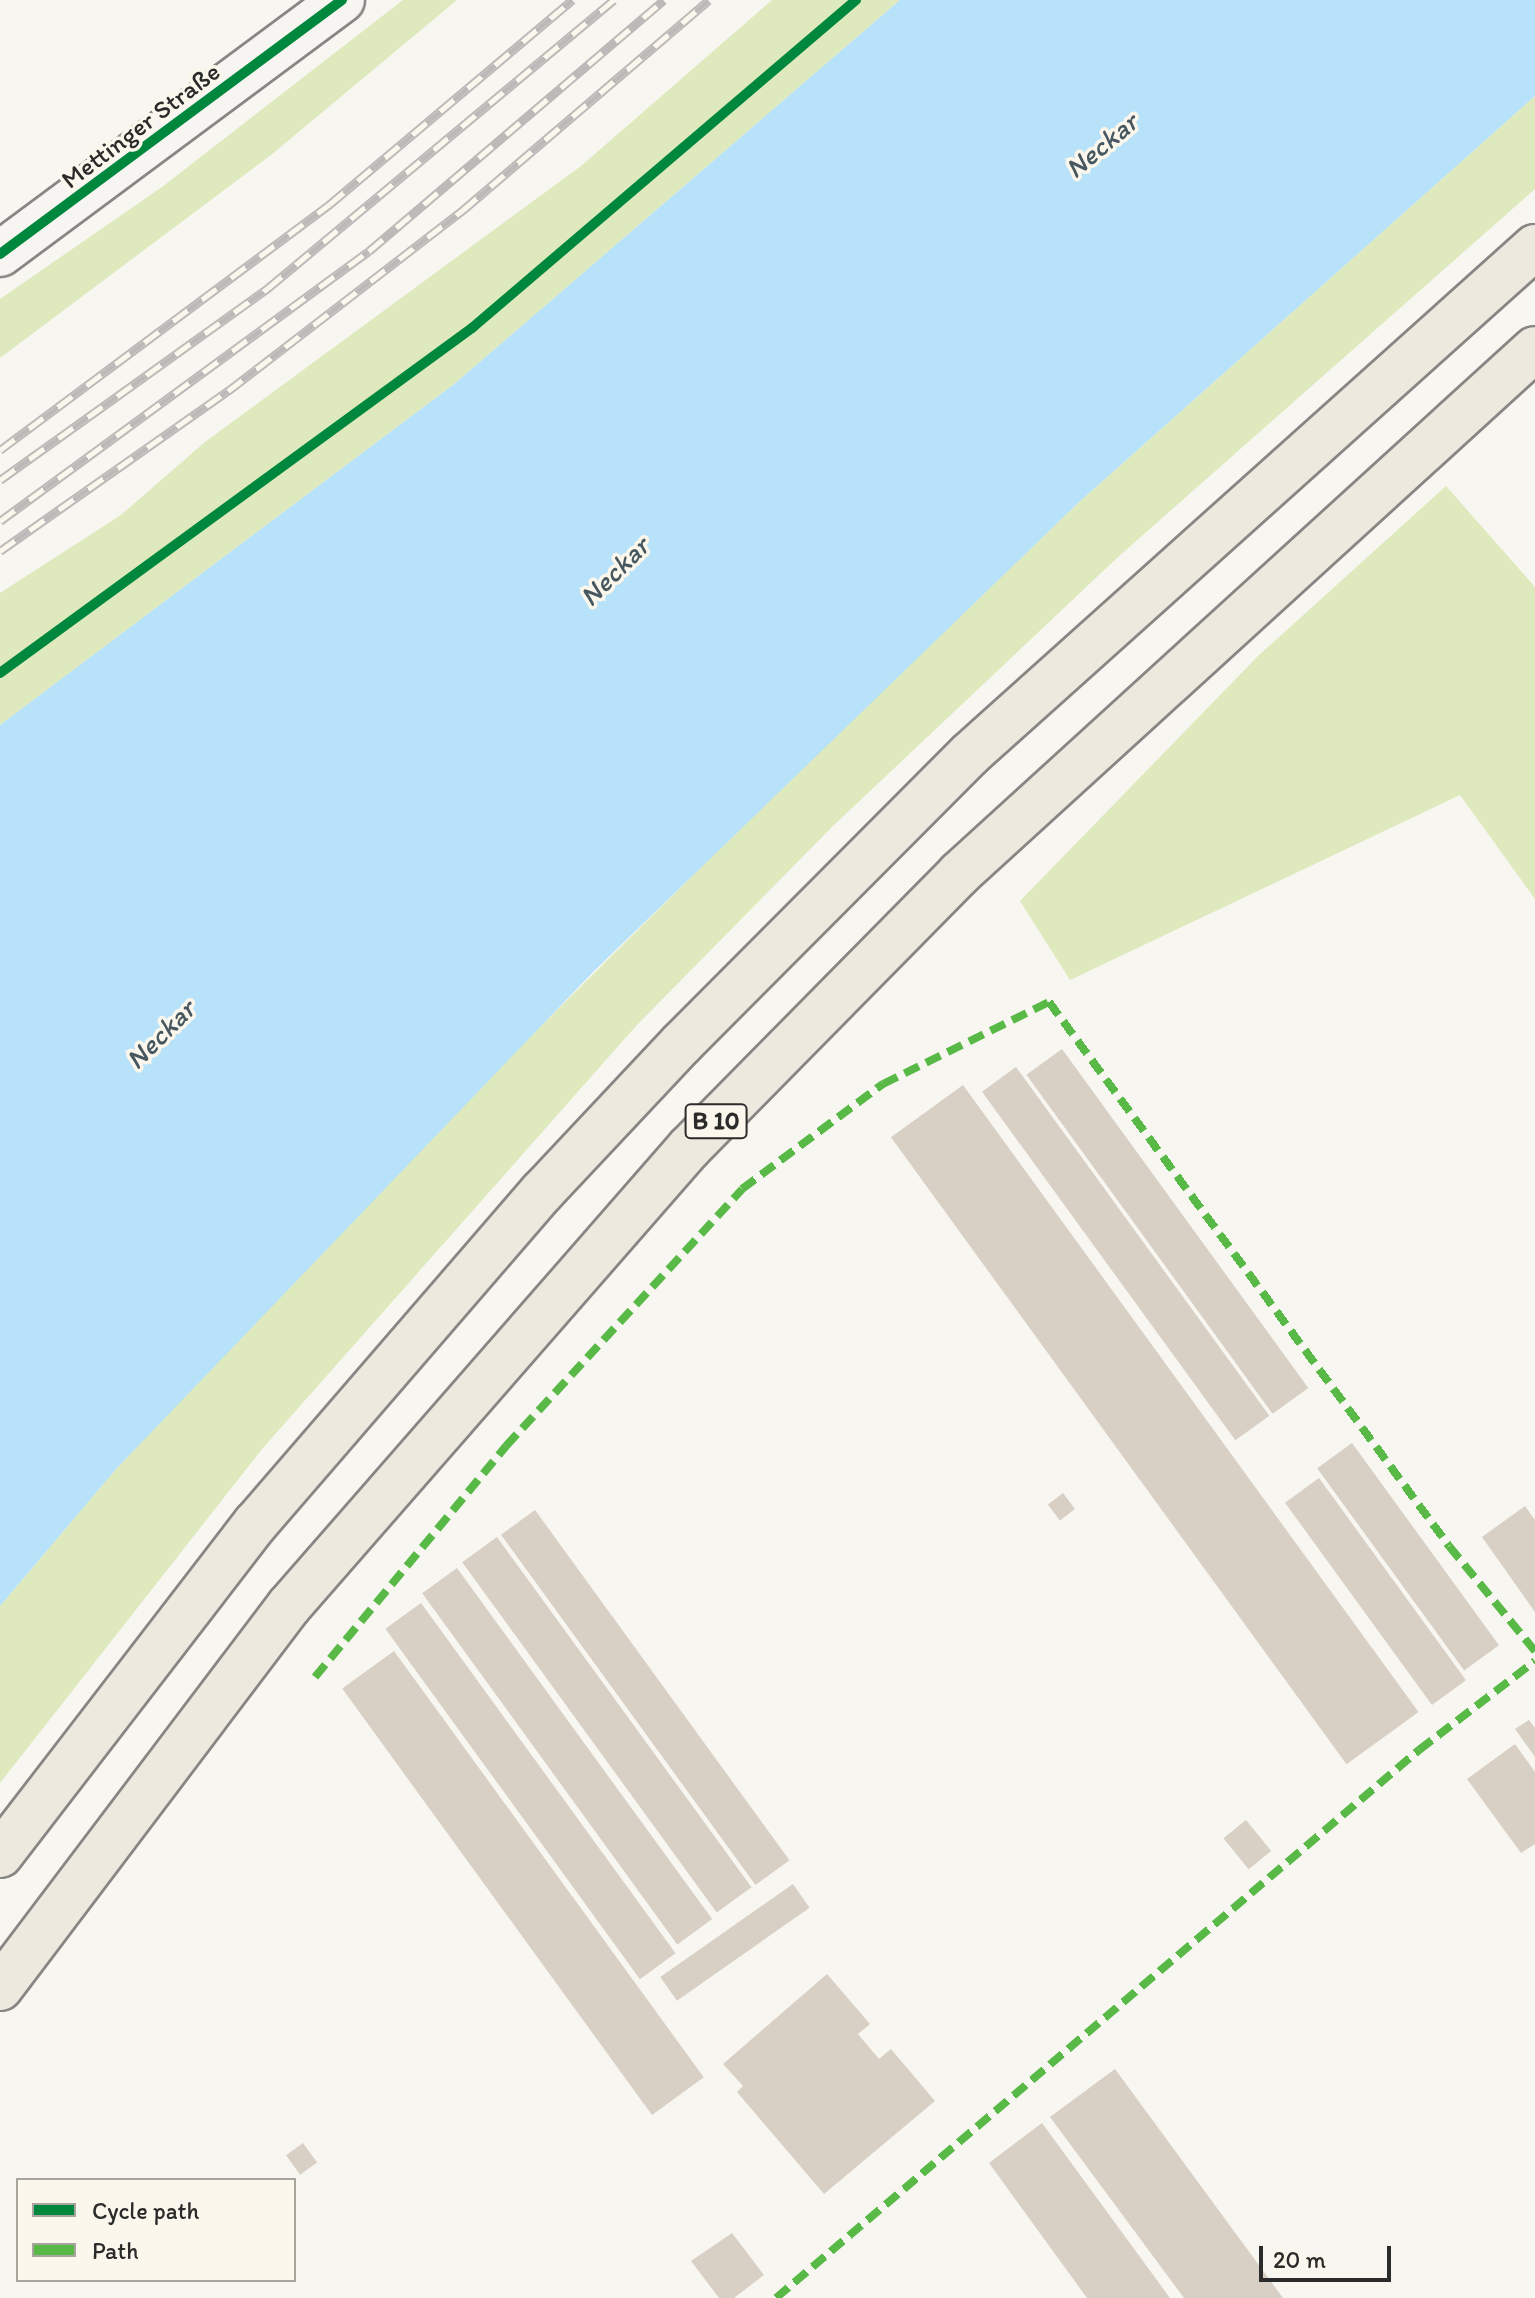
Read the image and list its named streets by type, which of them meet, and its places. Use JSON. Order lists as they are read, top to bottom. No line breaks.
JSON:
{"streets":{"highway":["B 10"],"main road":["Mettinger Straße"]},"water":["Neckar"],"legend":["Cycle path","Path"],"scale_bar":"20 m"}
